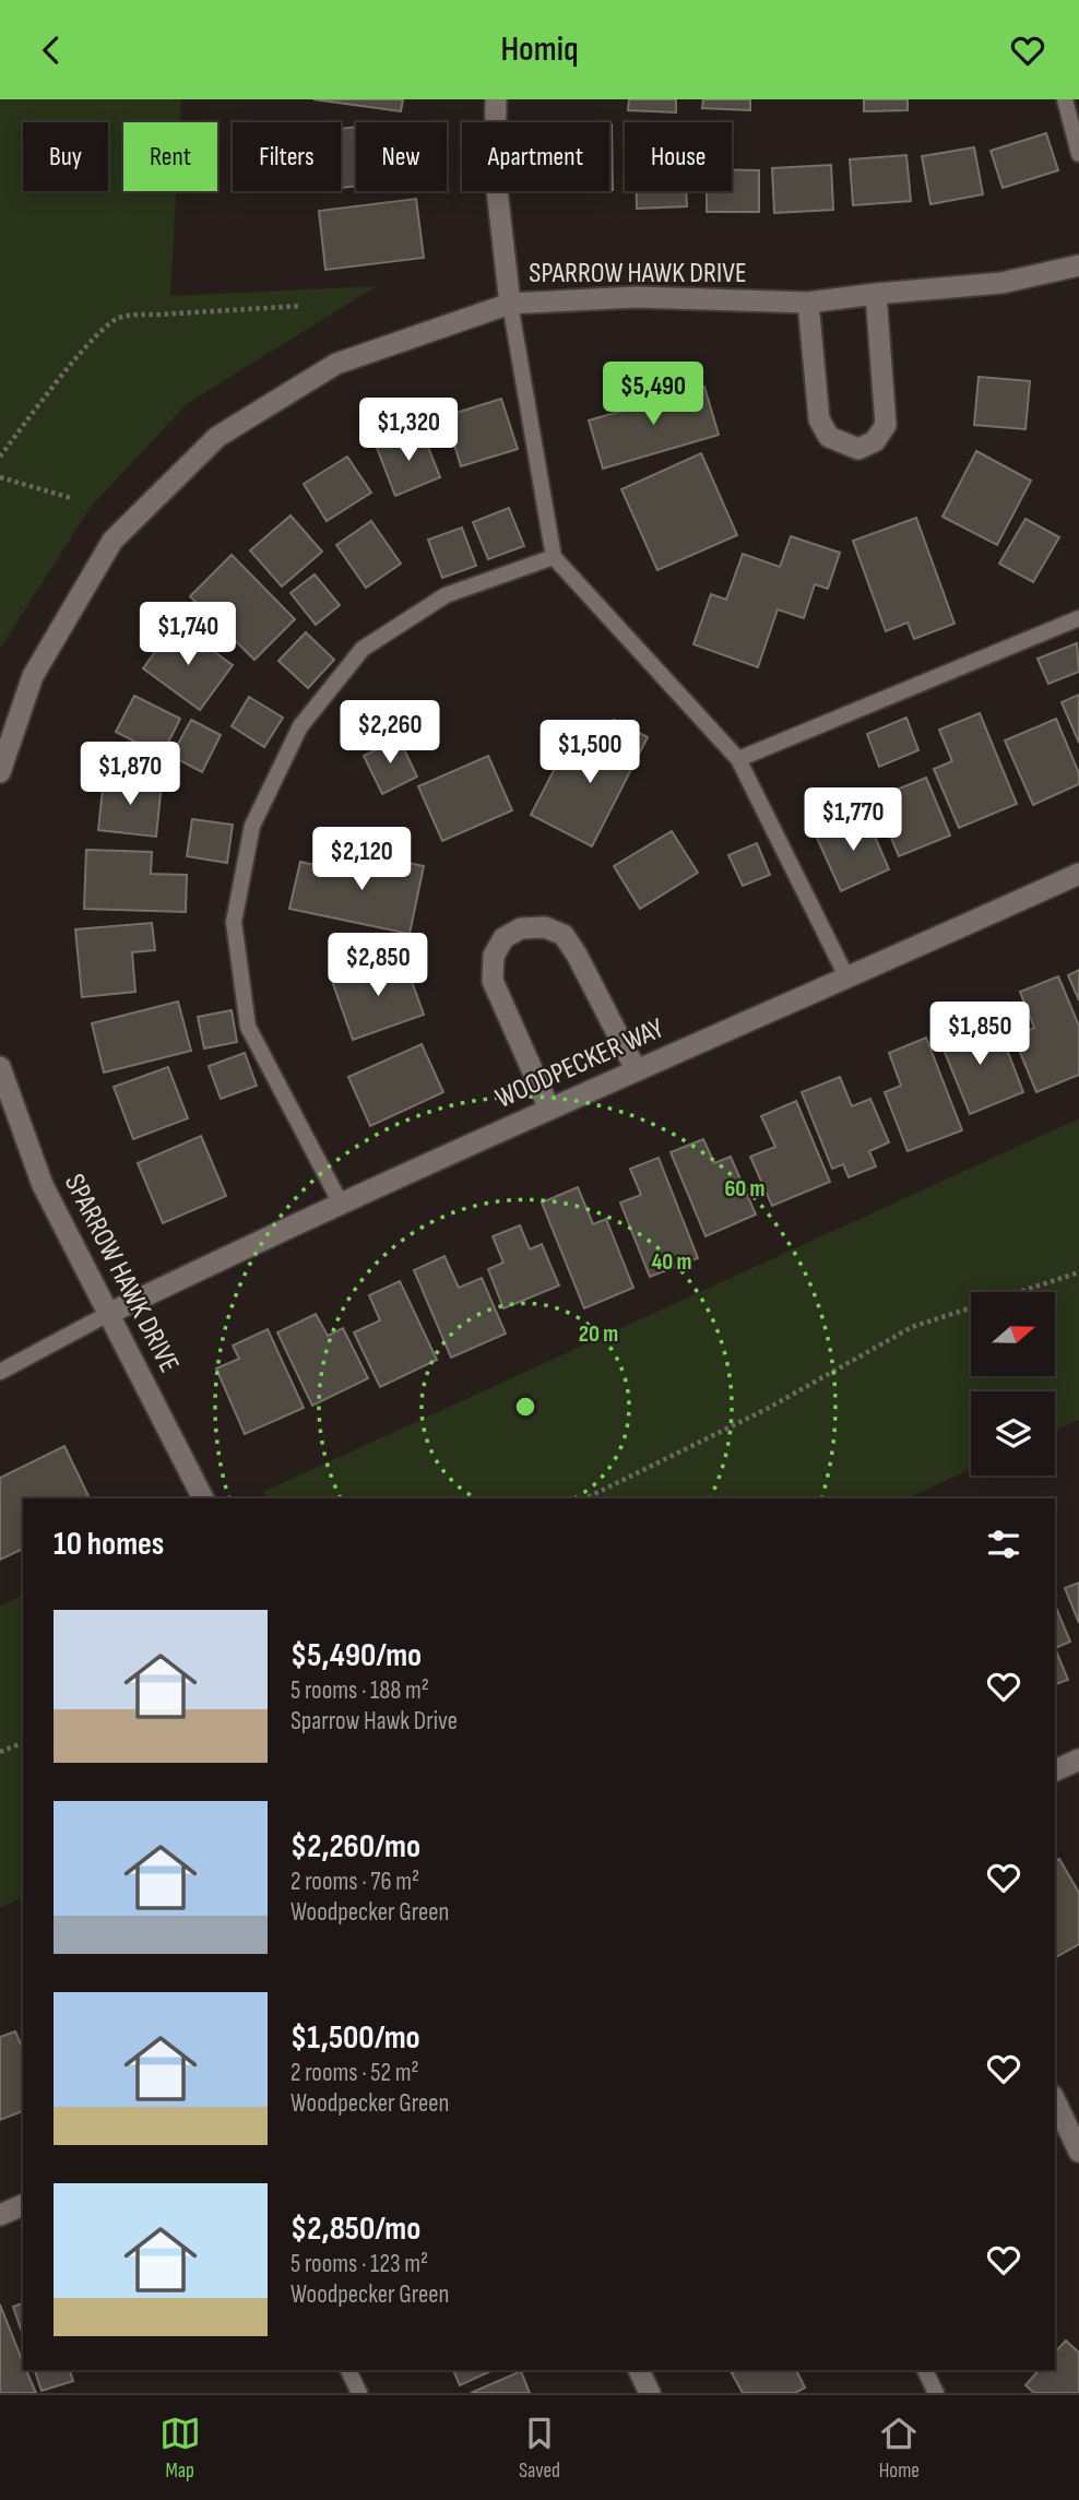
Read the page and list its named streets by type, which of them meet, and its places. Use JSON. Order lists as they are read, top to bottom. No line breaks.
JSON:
{"streets":{"street":["SPARROW HAWK DRIVE","WOODPECKER WAY"]},"crossings":[["SPARROW HAWK DRIVE","WOODPECKER WAY"]],"north":"right","page":{"header":"Homiq","chip":["Buy","Rent","Filters","New","Apartment","House"],"price":["$5,490","$1,320","$1,740","$2,260","$1,500","$1,870","$1,770","$2,120","$2,850","$1,850"],"heading":"10 homes","list":[{"name":"$5,490/mo","note":"5 rooms · 188 m² · Sparrow Hawk Drive"},{"name":"$2,260/mo","note":"2 rooms · 76 m² · Woodpecker Green"},{"name":"$1,500/mo","note":"2 rooms · 52 m² · Woodpecker Green"},{"name":"$2,850/mo","note":"5 rooms · 123 m² · Woodpecker Green"}],"tabs":["Map","Saved","Home"]},"rings":["60 m","40 m","20 m"]}
